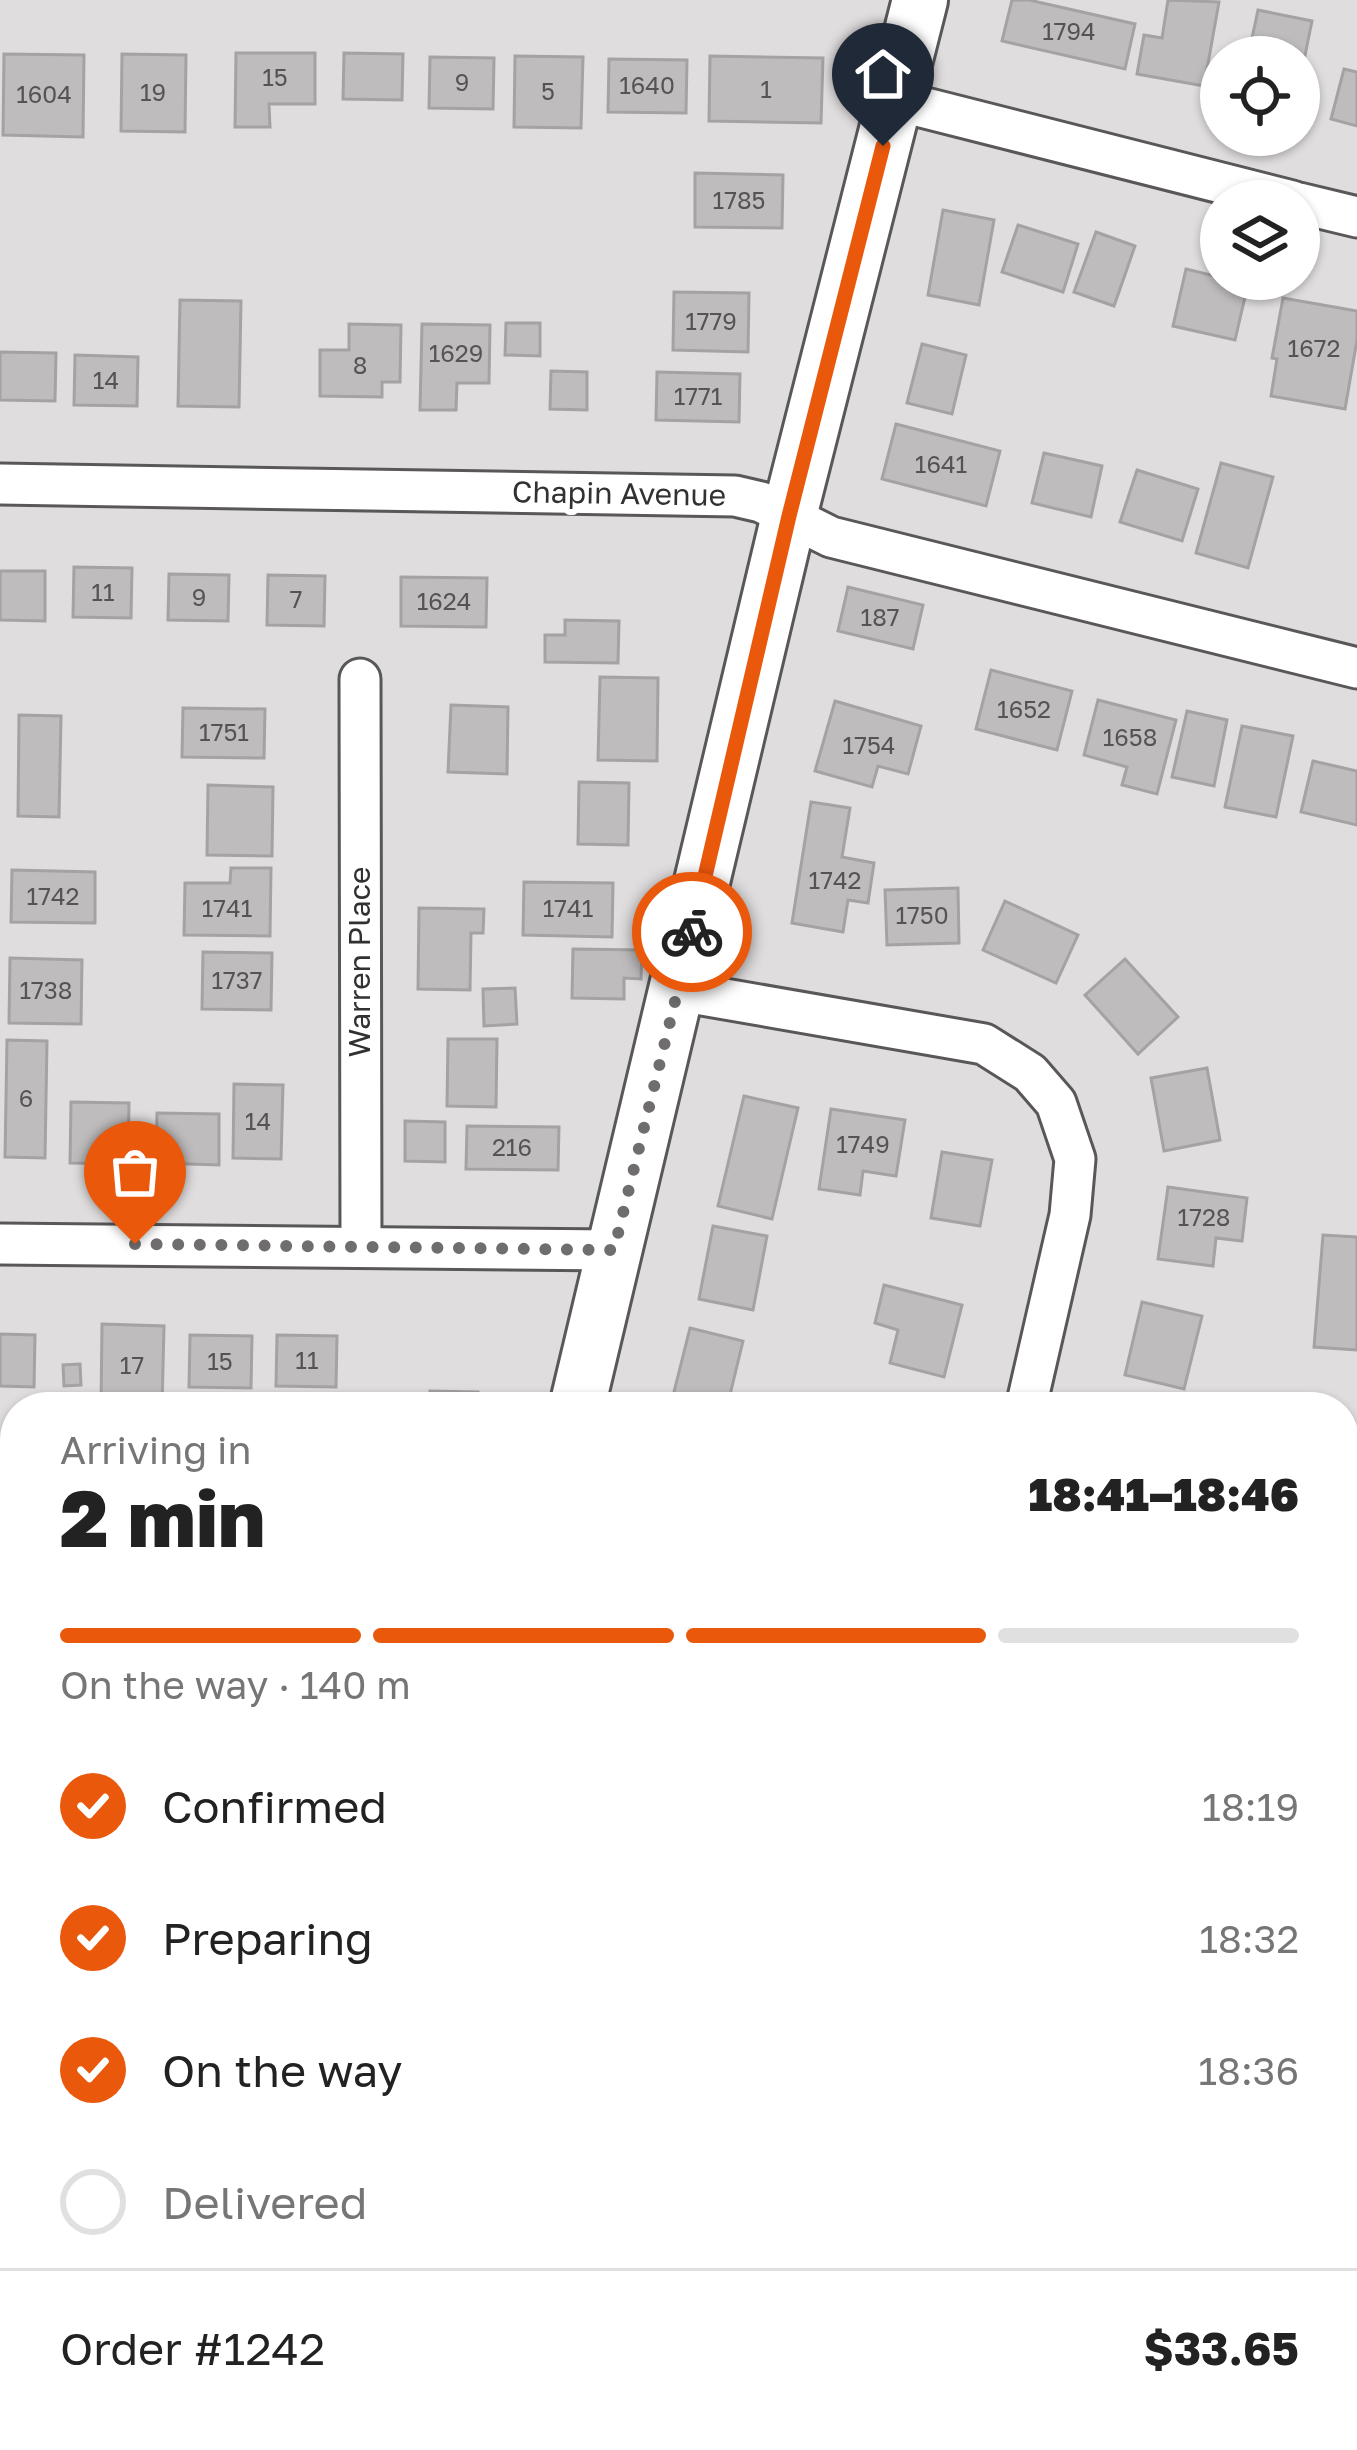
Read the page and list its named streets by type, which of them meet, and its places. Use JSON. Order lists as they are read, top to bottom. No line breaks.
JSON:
{"streets":{"street":["Chapin Avenue","Warren Place"]},"house_numbers":["1794","15","9","1640","1","5","19","1604","1785","1779","1672","1629","8","14","1771","1641","11","9","7","1624","187","1652","1751","1658","1754","1742","1742","1741","1741","1750","1737","1738","6","14","1749","216","1728","11","15","17"],"page":{"heading":["2 min","Arriving in","18:41–18:46"],"panel":["Order #1242","$33.65"],"bar":"On the way · 140 m","list":[["Confirmed","18:19"],["Preparing","18:32"],["On the way","18:36"],"Delivered"]}}
